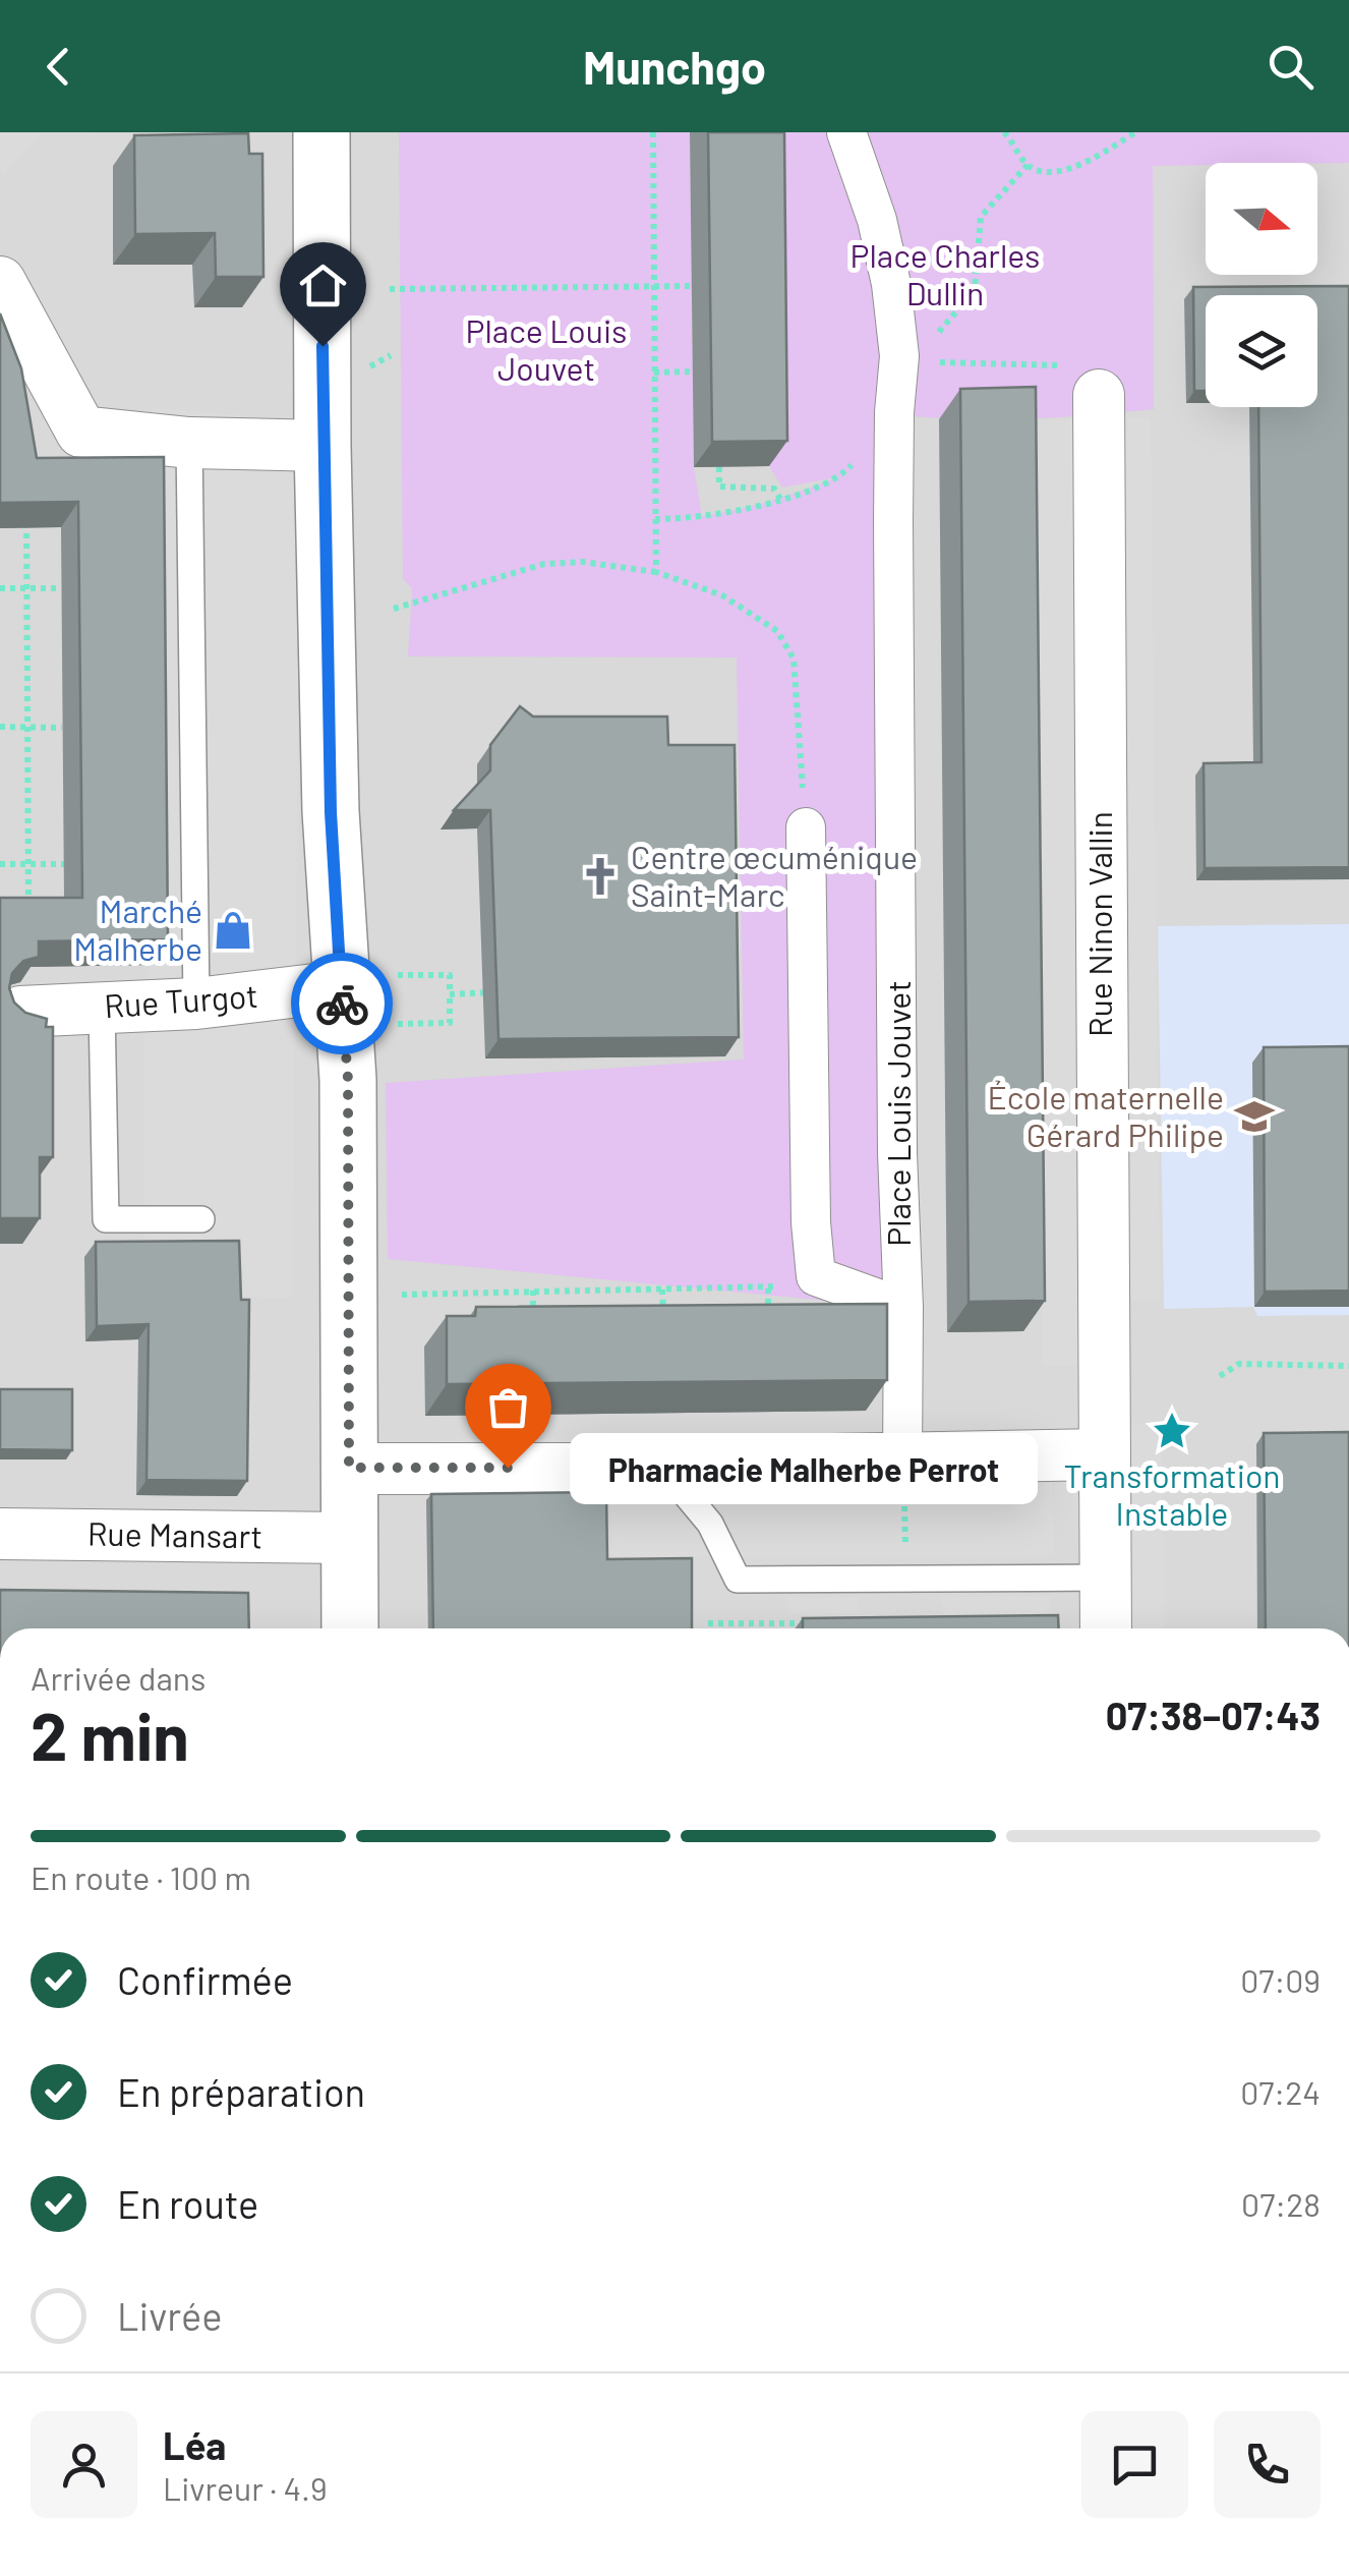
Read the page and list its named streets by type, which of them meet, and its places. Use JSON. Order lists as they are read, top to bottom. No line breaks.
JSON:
{"streets":{"street":["Rue Ninon Vallin","Rue Turgot","Place Louis Jouvet","Rue Mansart"]},"parks":["Place Charles Dullin","Place Louis Jouvet"],"places":{"church":["Centre œcuménique Saint-Marc"],"shop":["Marché Malherbe"],"school or university":["École maternelle Gérard Philipe"],"place":["Transformation Instable"],"other":["Pharmacie Malherbe Perrot"]},"north":"right","page":{"header":"Munchgo","bubble":"Pharmacie Malherbe Perrot","heading":["2 min","Arrivée dans","07:38–07:43"],"panel":["Léa","Livreur · 4.9"],"bar":"En route · 100 m","list":[["Confirmée","07:09"],["En préparation","07:24"],["En route","07:28"],"Livrée"]}}
